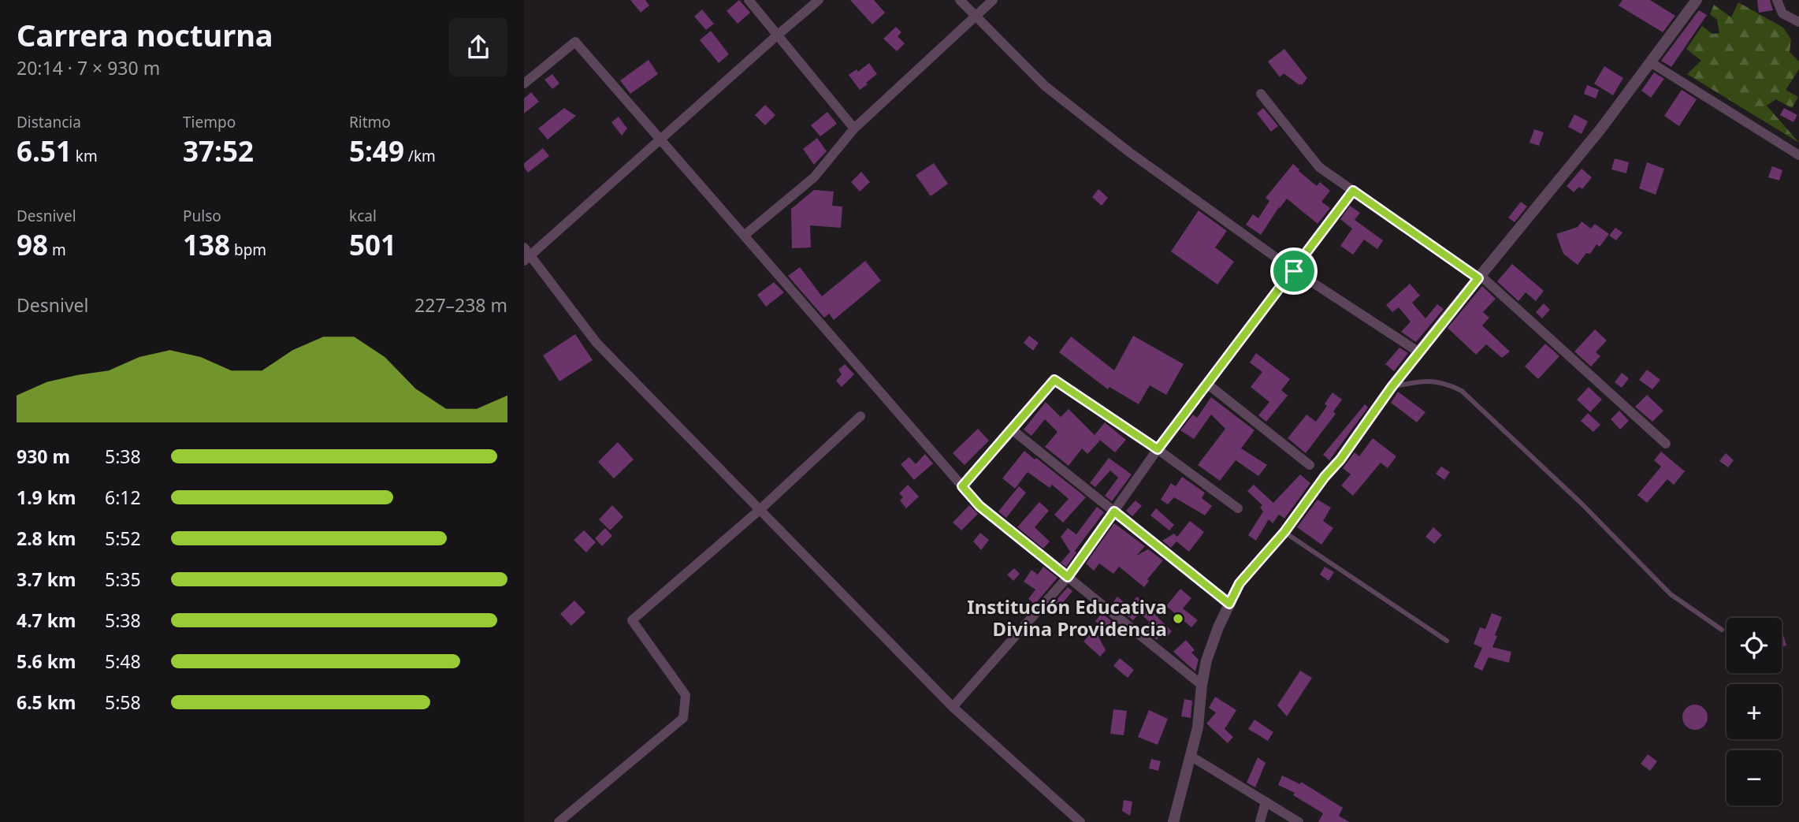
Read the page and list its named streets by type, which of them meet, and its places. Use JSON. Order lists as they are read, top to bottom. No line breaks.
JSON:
{"places":["Institución Educativa Divina Providencia"],"page":{"heading":["Carrera nocturna","20:14 · 7 × 930 m"],"stats":[["Distancia","6.51 km"],["Tiempo","37:52"],["Ritmo","5:49 /km"],["Desnivel","98 m"],["Pulso","138 bpm"],["kcal","501"]],"chart":["Desnivel","227–238 m"],"list":[{"name":"930 m","note":"5:38"},{"name":"1.9 km","note":"6:12"},{"name":"2.8 km","note":"5:52"},{"name":"3.7 km","note":"5:35"},{"name":"4.7 km","note":"5:38"},{"name":"5.6 km","note":"5:48"},{"name":"6.5 km","note":"5:58"}],"map_buttons":["+","−"]}}
